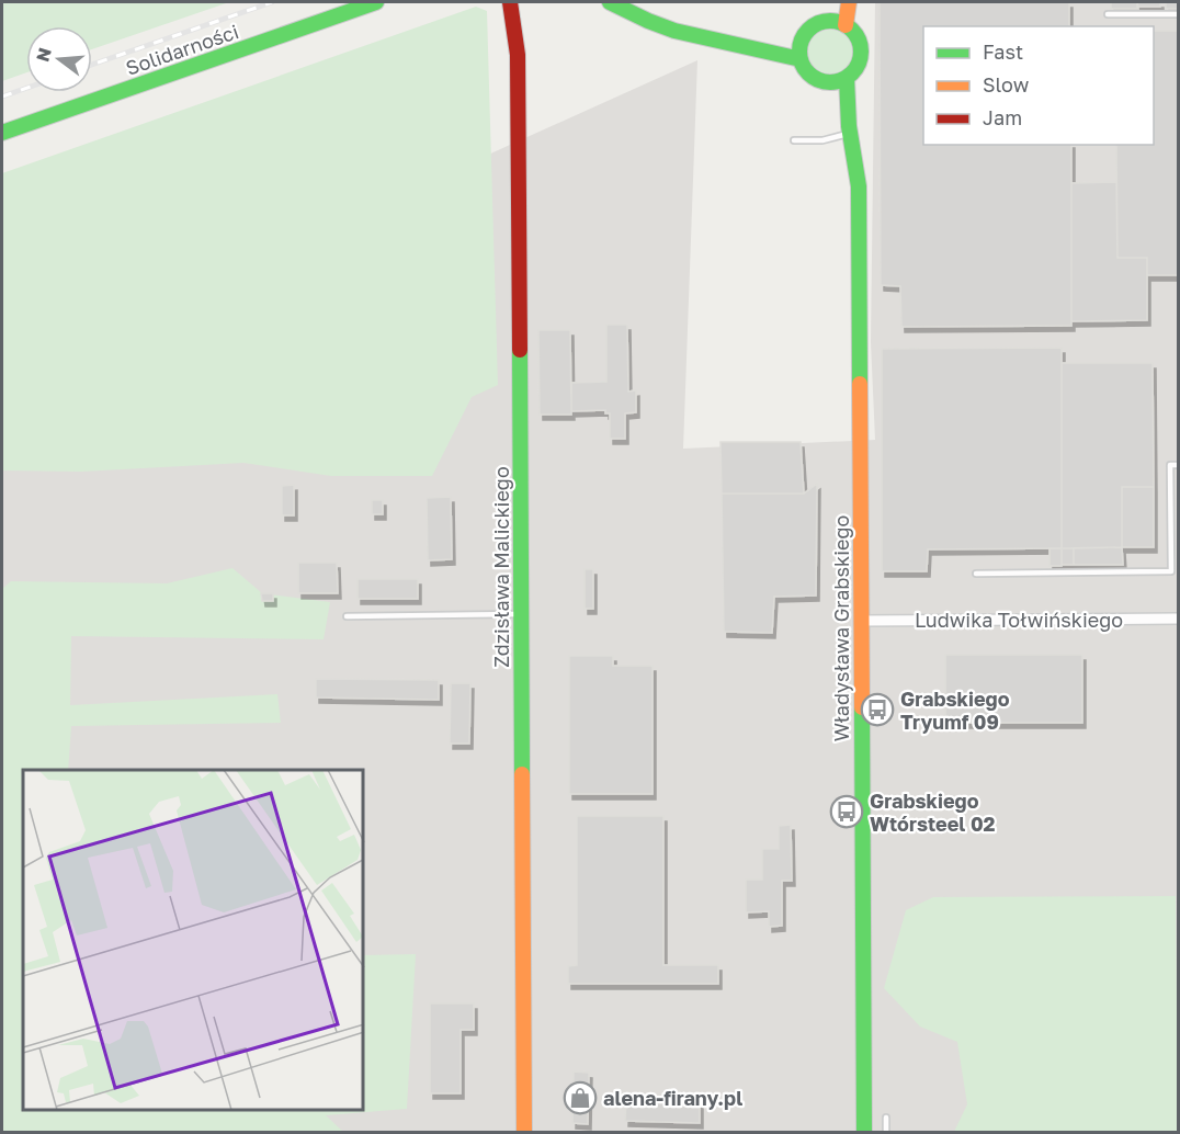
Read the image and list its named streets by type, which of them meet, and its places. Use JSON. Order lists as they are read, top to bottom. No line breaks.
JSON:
{"streets":{"street":["Solidarności","Zdzisława Malickiego","Ludwika Tołwińskiego","Władysława Grabskiego"]},"crossings":[["Ludwika Tołwińskiego","Władysława Grabskiego"]],"places":{"bus stop":["Grabskiego Tryumf 09","Grabskiego Wtórsteel 02"],"shop":["alena-firany.pl"]},"legend":["Fast","Slow","Jam"],"north":"left"}
